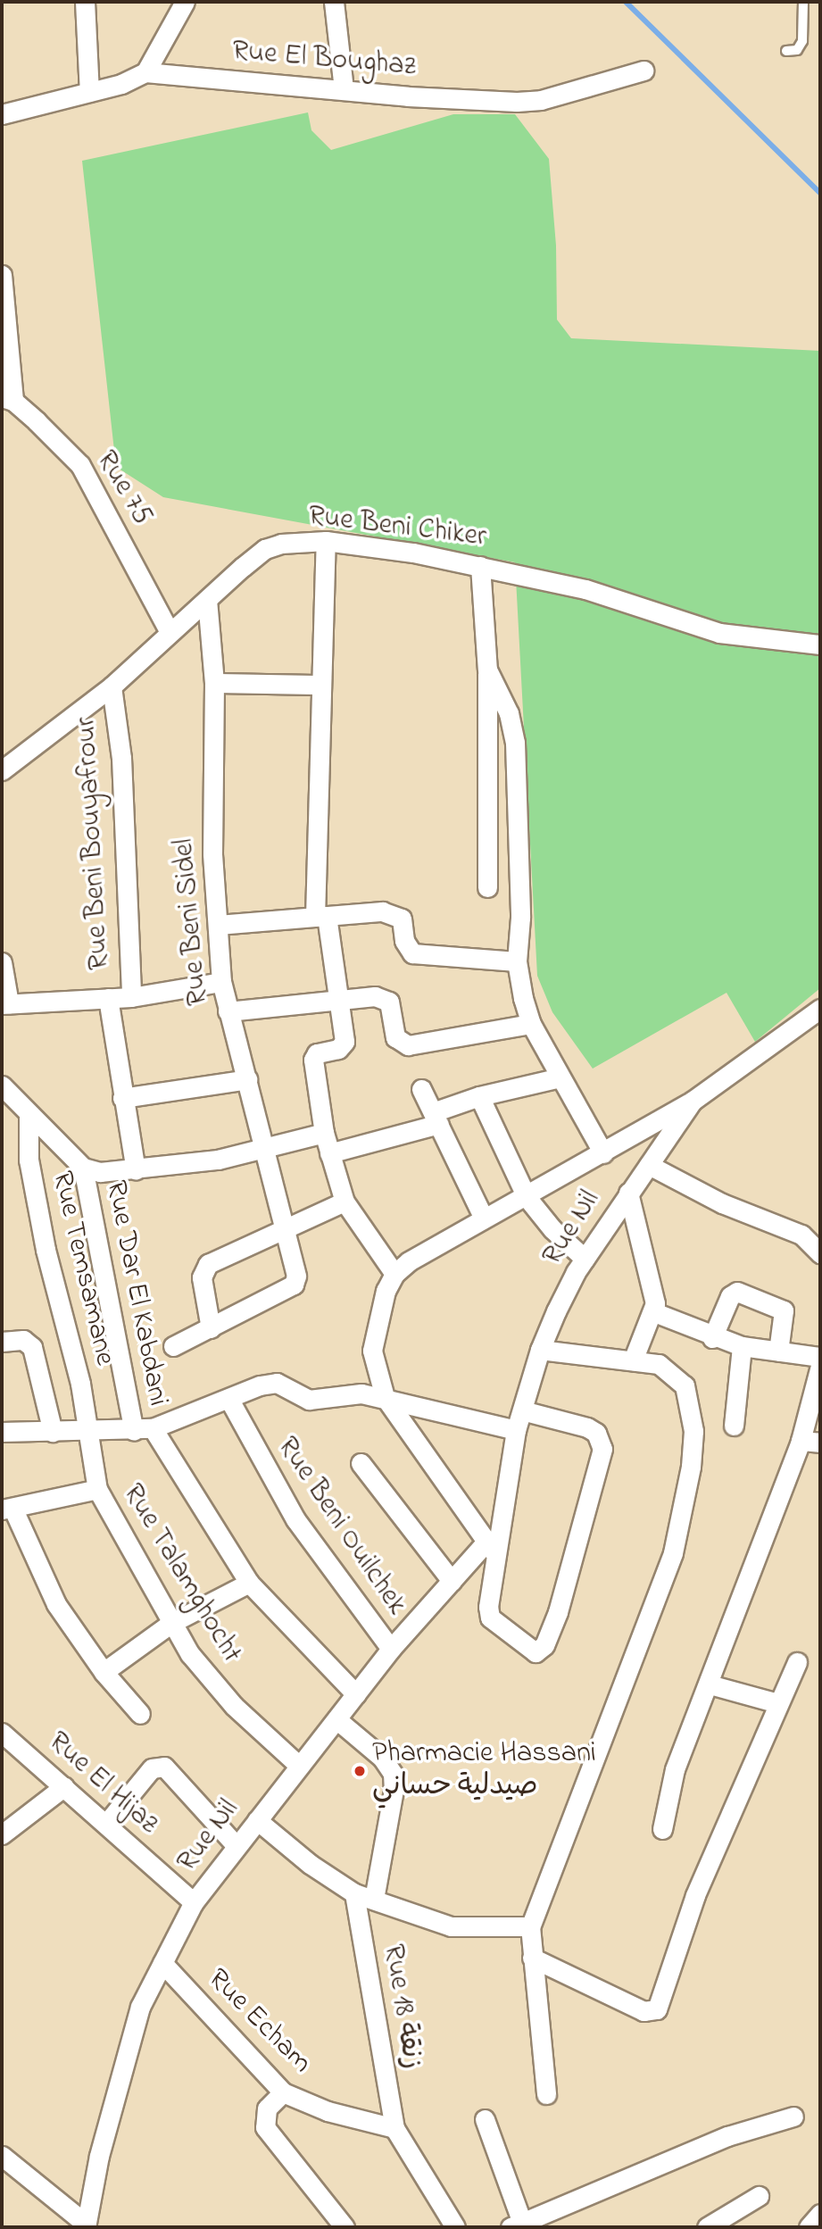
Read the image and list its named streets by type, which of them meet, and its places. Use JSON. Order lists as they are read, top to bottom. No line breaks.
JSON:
{"streets":{"street":["Rue El Boughaz","Rue 75","Rue Beni Chiker","Rue Beni Bouyafrour","Rue Beni Sidel","Rue Nil","Rue Temsamane","Rue Dar El Kabdani","Rue Beni Ouilchek","Rue Talamghocht","Rue El Hijaz","Rue 18 زنقة","Rue Echam"]},"crossings":[["Rue 75","Rue Beni Chiker"],["Rue Beni Chiker","Rue Beni Bouyafrour"],["Rue Beni Chiker","Rue Beni Sidel"],["Rue Nil","Rue Beni Ouilchek"],["Rue Nil","Rue Talamghocht"],["Rue Nil","Rue El Hijaz"],["Rue Nil","Rue Echam"],["Rue Temsamane","Rue Talamghocht"],["Rue 18 زنقة","Rue Echam"]],"places":["Pharmacie Hassani صيدلية حساني"]}
